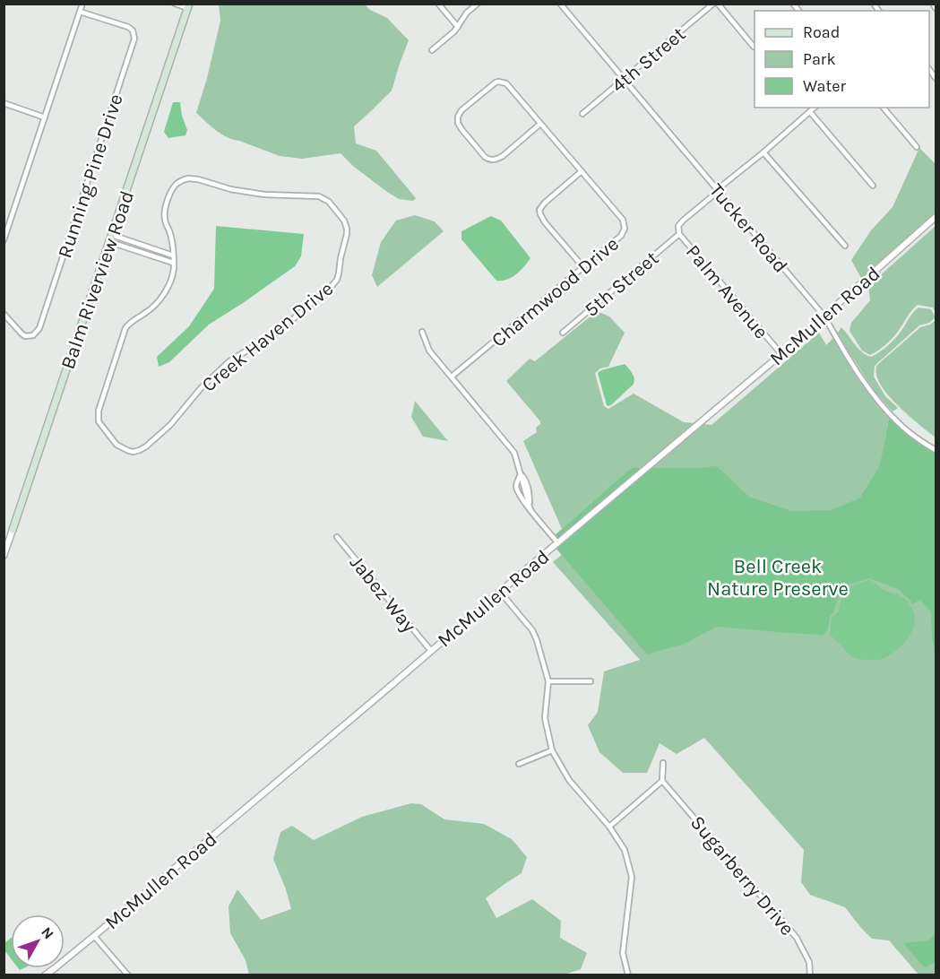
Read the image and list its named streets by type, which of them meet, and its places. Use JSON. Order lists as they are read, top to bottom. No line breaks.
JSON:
{"streets":{"main road":["Balm Riverview Road"],"street":["4th Street","Running Pine Drive","Tucker Road","5th Street","Charmwood Drive","Palm Avenue","McMullen Road","Creek Haven Drive","Jabez Way","Sugarberry Drive"]},"crossings":[["4th Street","Tucker Road"],["Tucker Road","Palm Avenue"],["Tucker Road","McMullen Road"],["5th Street","Palm Avenue"],["Palm Avenue","McMullen Road"],["McMullen Road","Jabez Way"]],"parks":["Bell Creek Nature Preserve"],"legend":["Road","Park","Water"],"north":"top right"}
